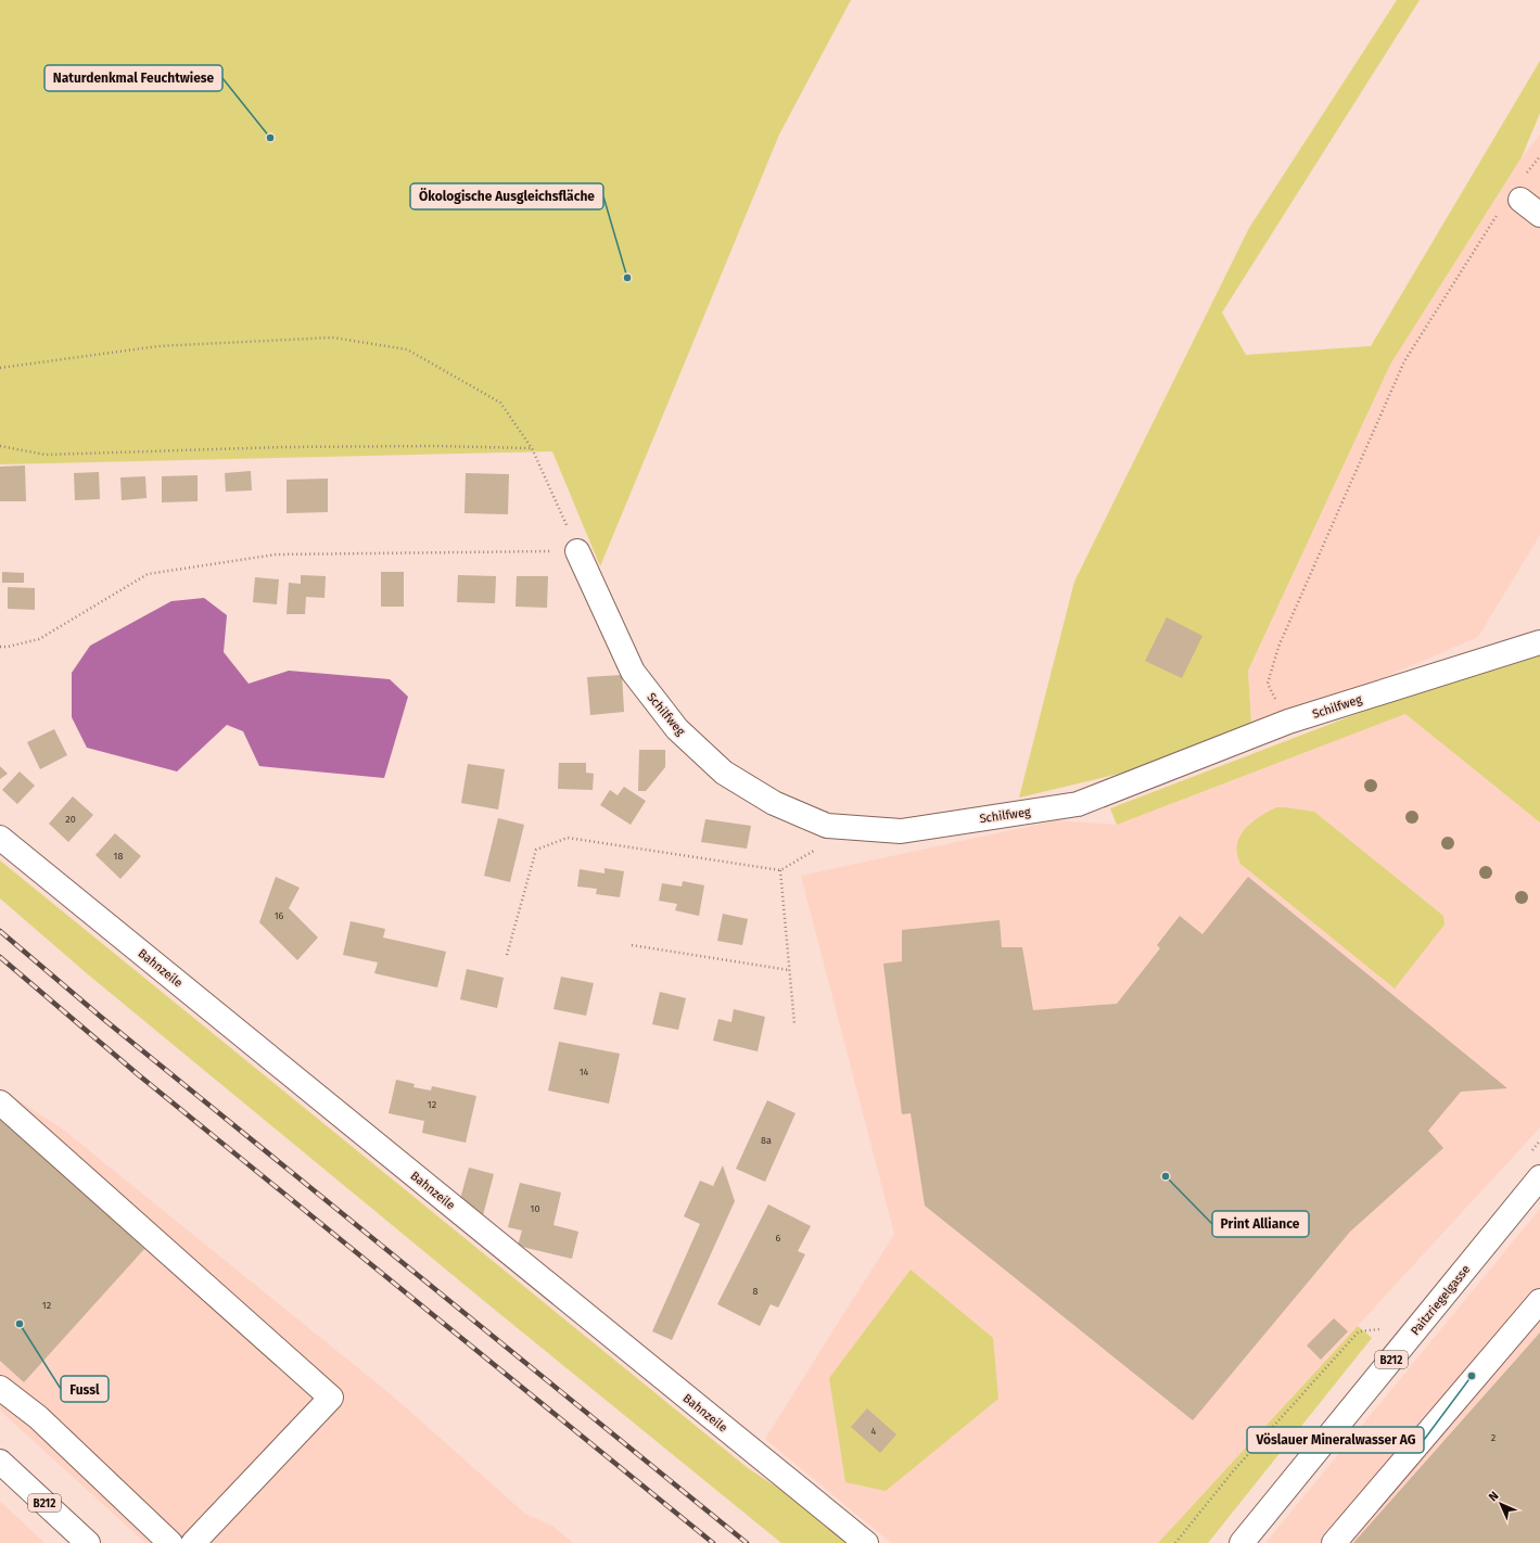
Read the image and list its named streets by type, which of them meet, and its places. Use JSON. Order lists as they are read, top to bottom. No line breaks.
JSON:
{"streets":{"street":["Schilfweg","Bahnzeile","Paitzriegelgasse","B212"]},"places":["Naturdenkmal Feuchtwiese","Ökologische Ausgleichsfläche","Print Alliance","Fussl","Vöslauer Mineralwasser AG"],"house_numbers":["20","18","16","14","12","8a","10","6","8","12","4","2"],"north":"top left"}
